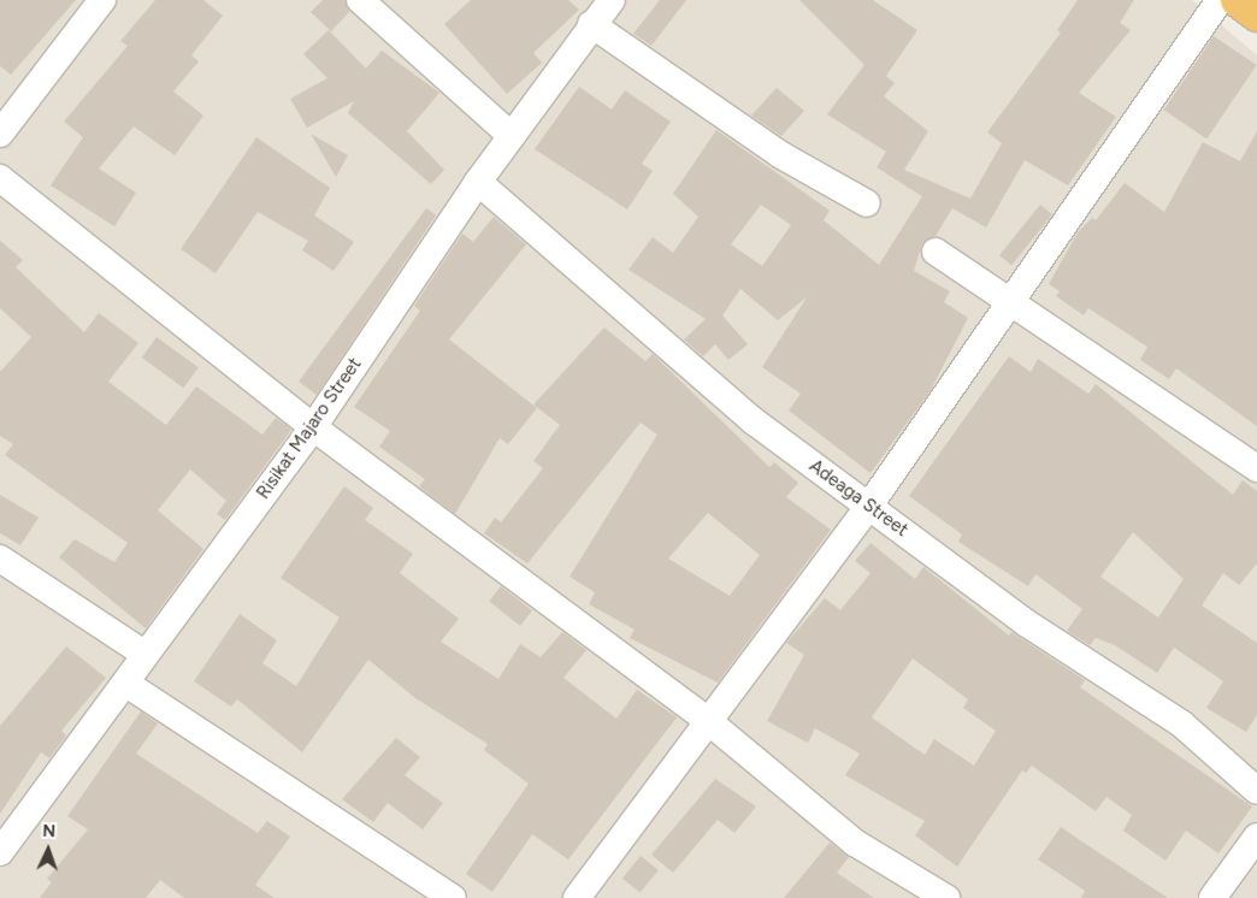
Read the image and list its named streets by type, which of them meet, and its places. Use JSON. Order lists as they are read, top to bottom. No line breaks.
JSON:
{"streets":{"street":["Risikat Majaro Street","Adeaga Street"]},"crossings":[["Risikat Majaro Street","Adeaga Street"]],"north":"top"}
